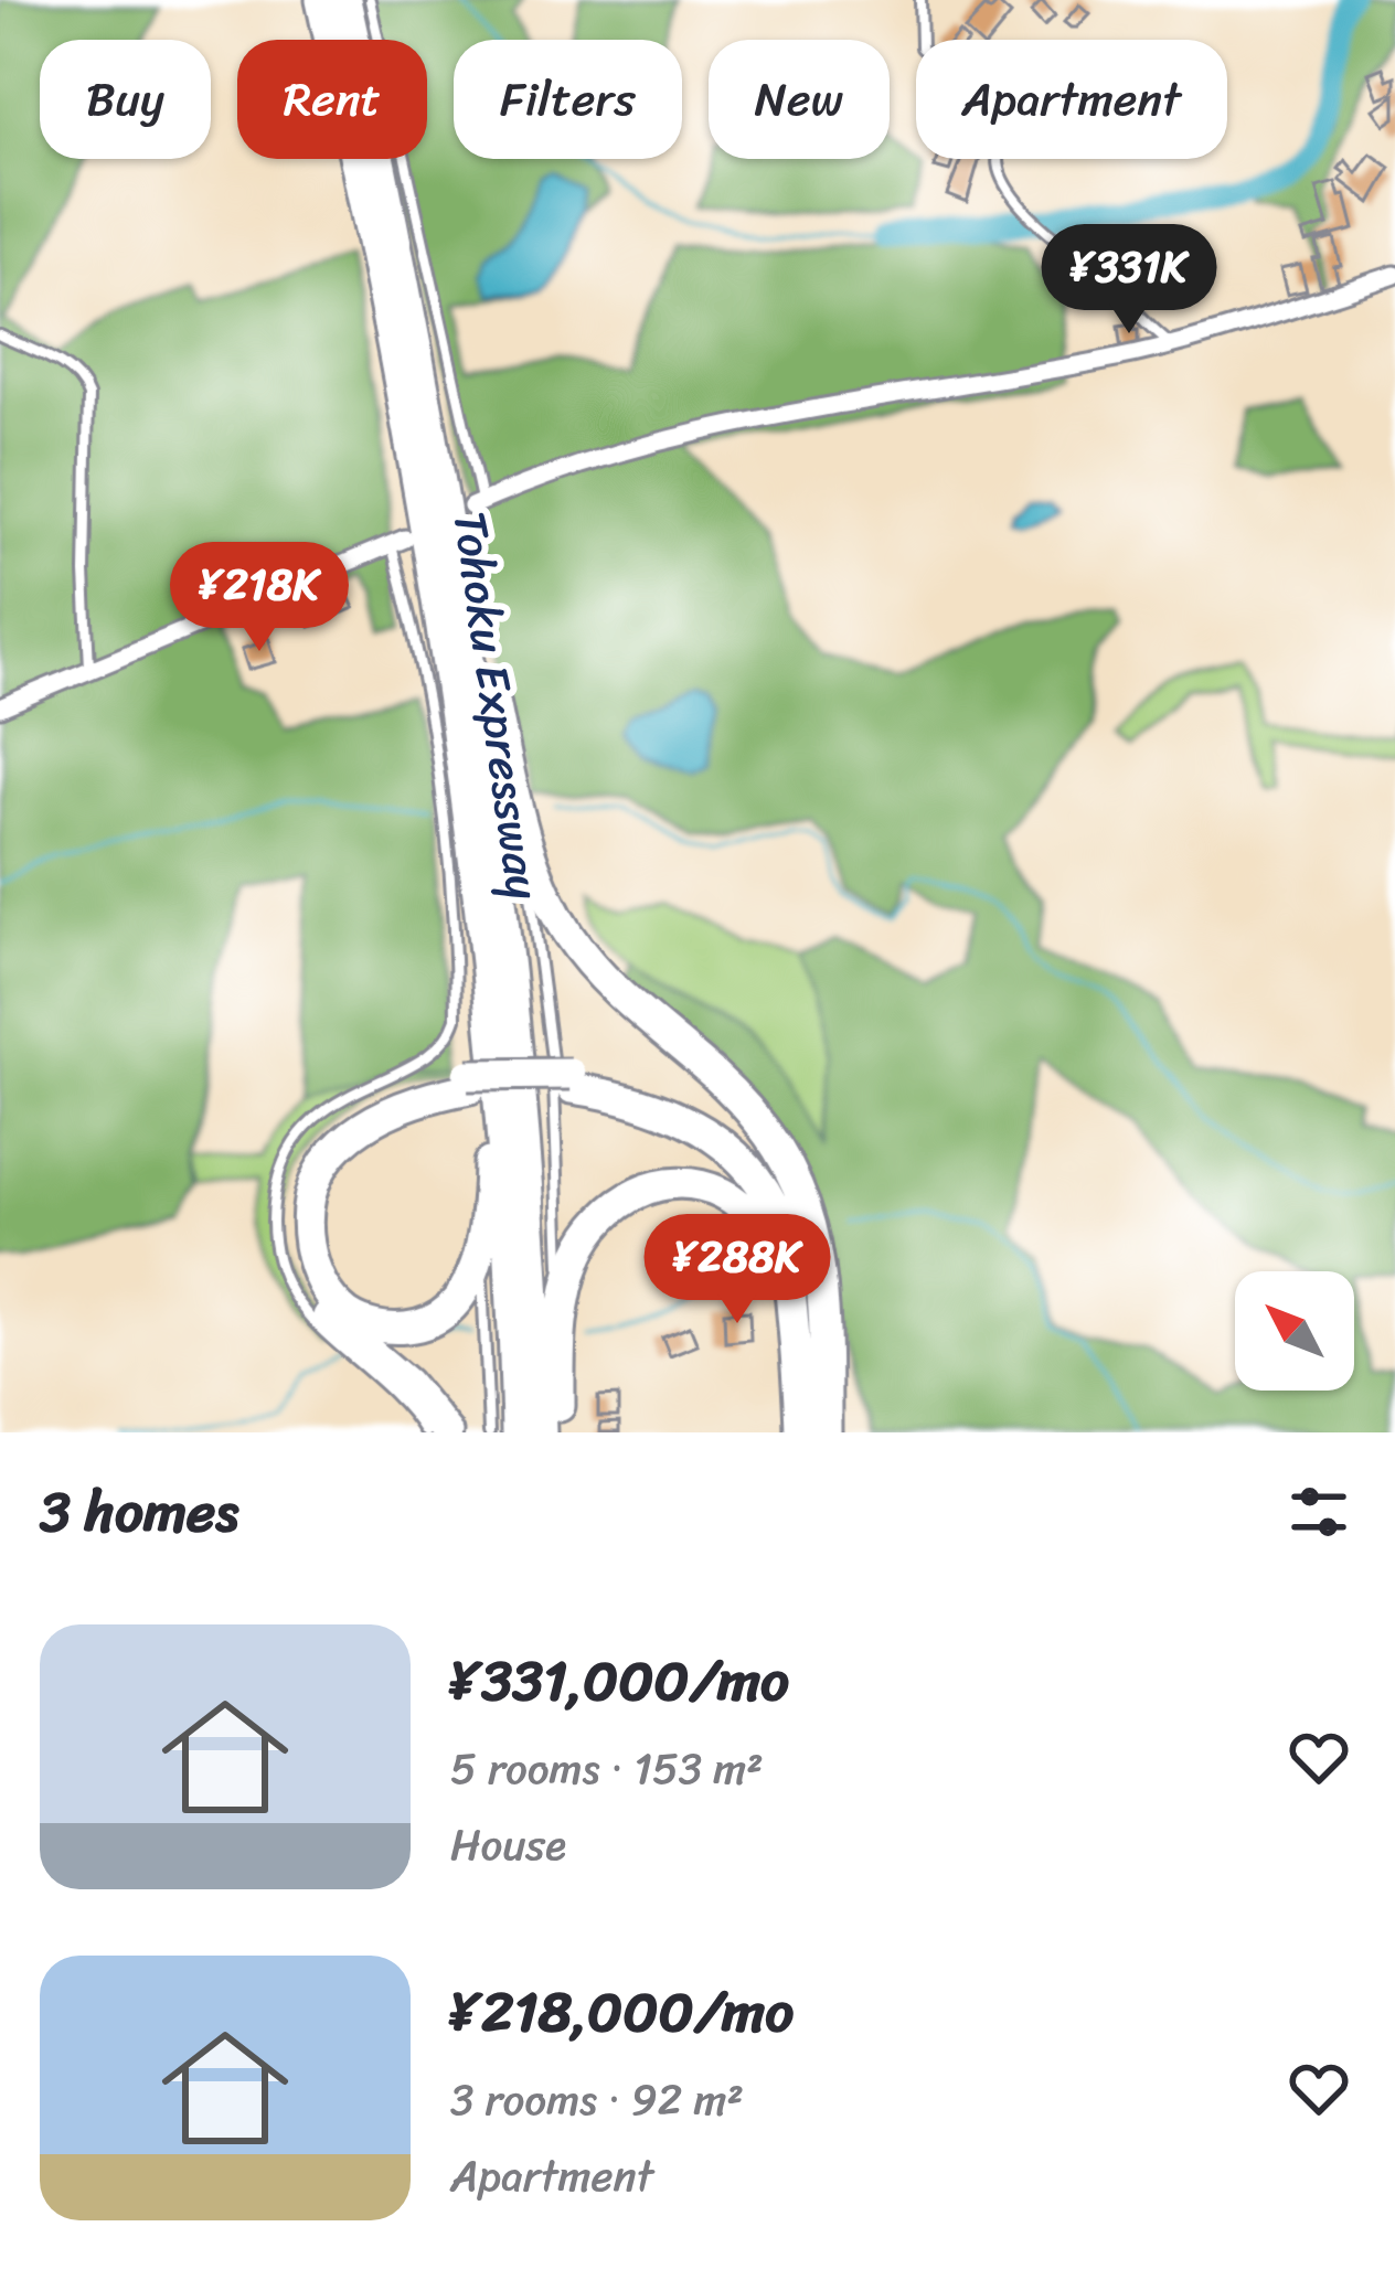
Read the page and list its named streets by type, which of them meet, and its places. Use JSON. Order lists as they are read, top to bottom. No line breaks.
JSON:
{"streets":{"highway":["Tohoku Expressway"]},"north":"top left","page":{"chip":["Buy","Rent","Filters","New","Apartment"],"price":["¥331K","¥218K","¥288K"],"heading":"3 homes","list":[{"name":"¥331,000/mo","note":"5 rooms · 153 m² · House"},{"name":"¥218,000/mo","note":"3 rooms · 92 m² · Apartment"}]}}
